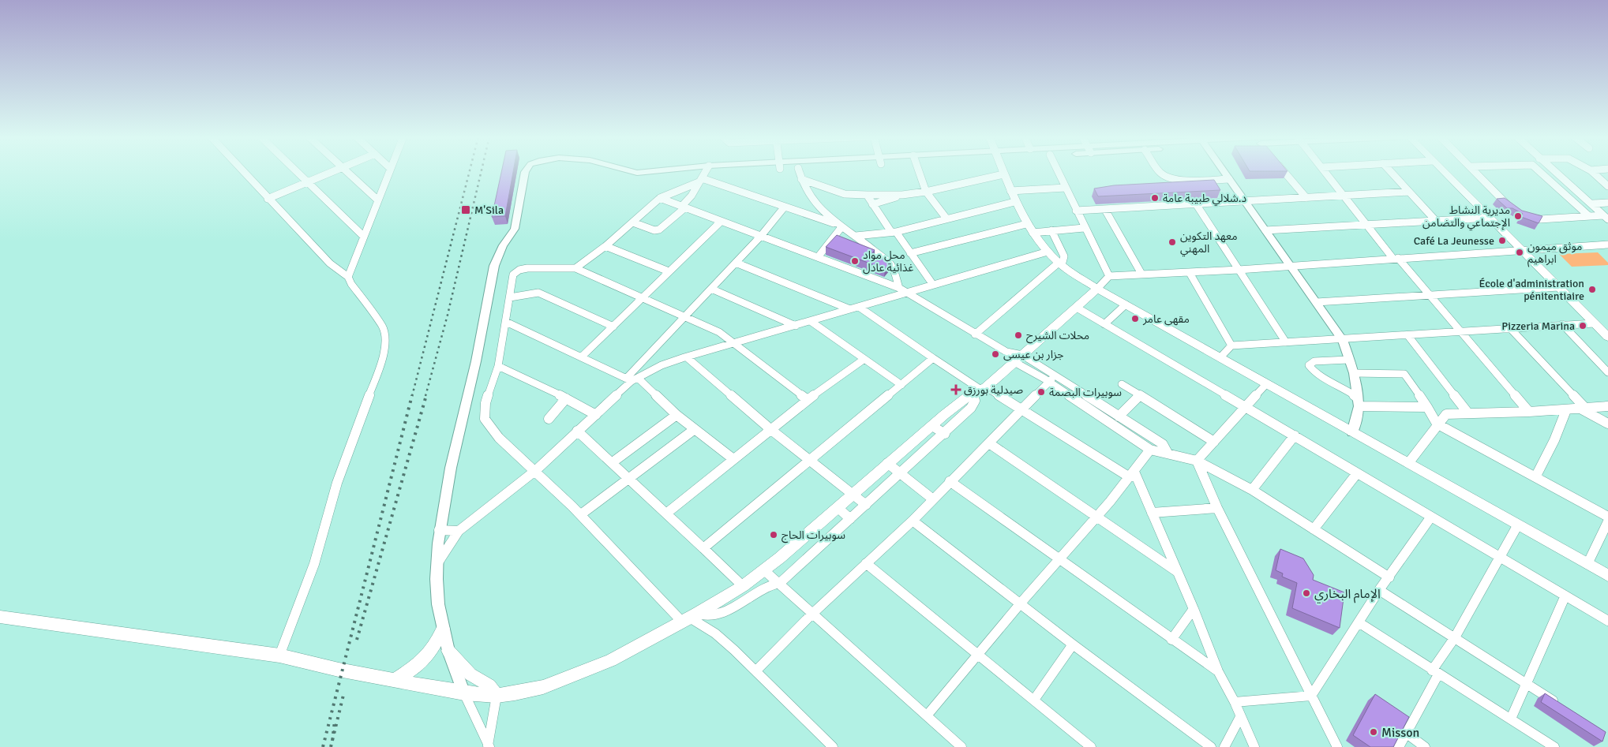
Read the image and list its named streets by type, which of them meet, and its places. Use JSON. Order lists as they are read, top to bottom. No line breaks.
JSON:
{"places":{"other":["د.شلالي طبيبة عامة","مديرية النشاط الإجتماعي والتضامن","Café La Jeunesse","معهد التكوين المهني","موثق ميمون ابراهيم","محل مواد غذائية عادل","École d'administration pénitentiaire","مقهى عامر","Pizzeria Marina","محلات الشيرح","جزار بن عيسى","سوبيرات البصمة","سوبيرات الحاج","الإمام البخاري","Misson"],"transit":["M'Sila"],"health":["صيدلية بورزق"]}}
